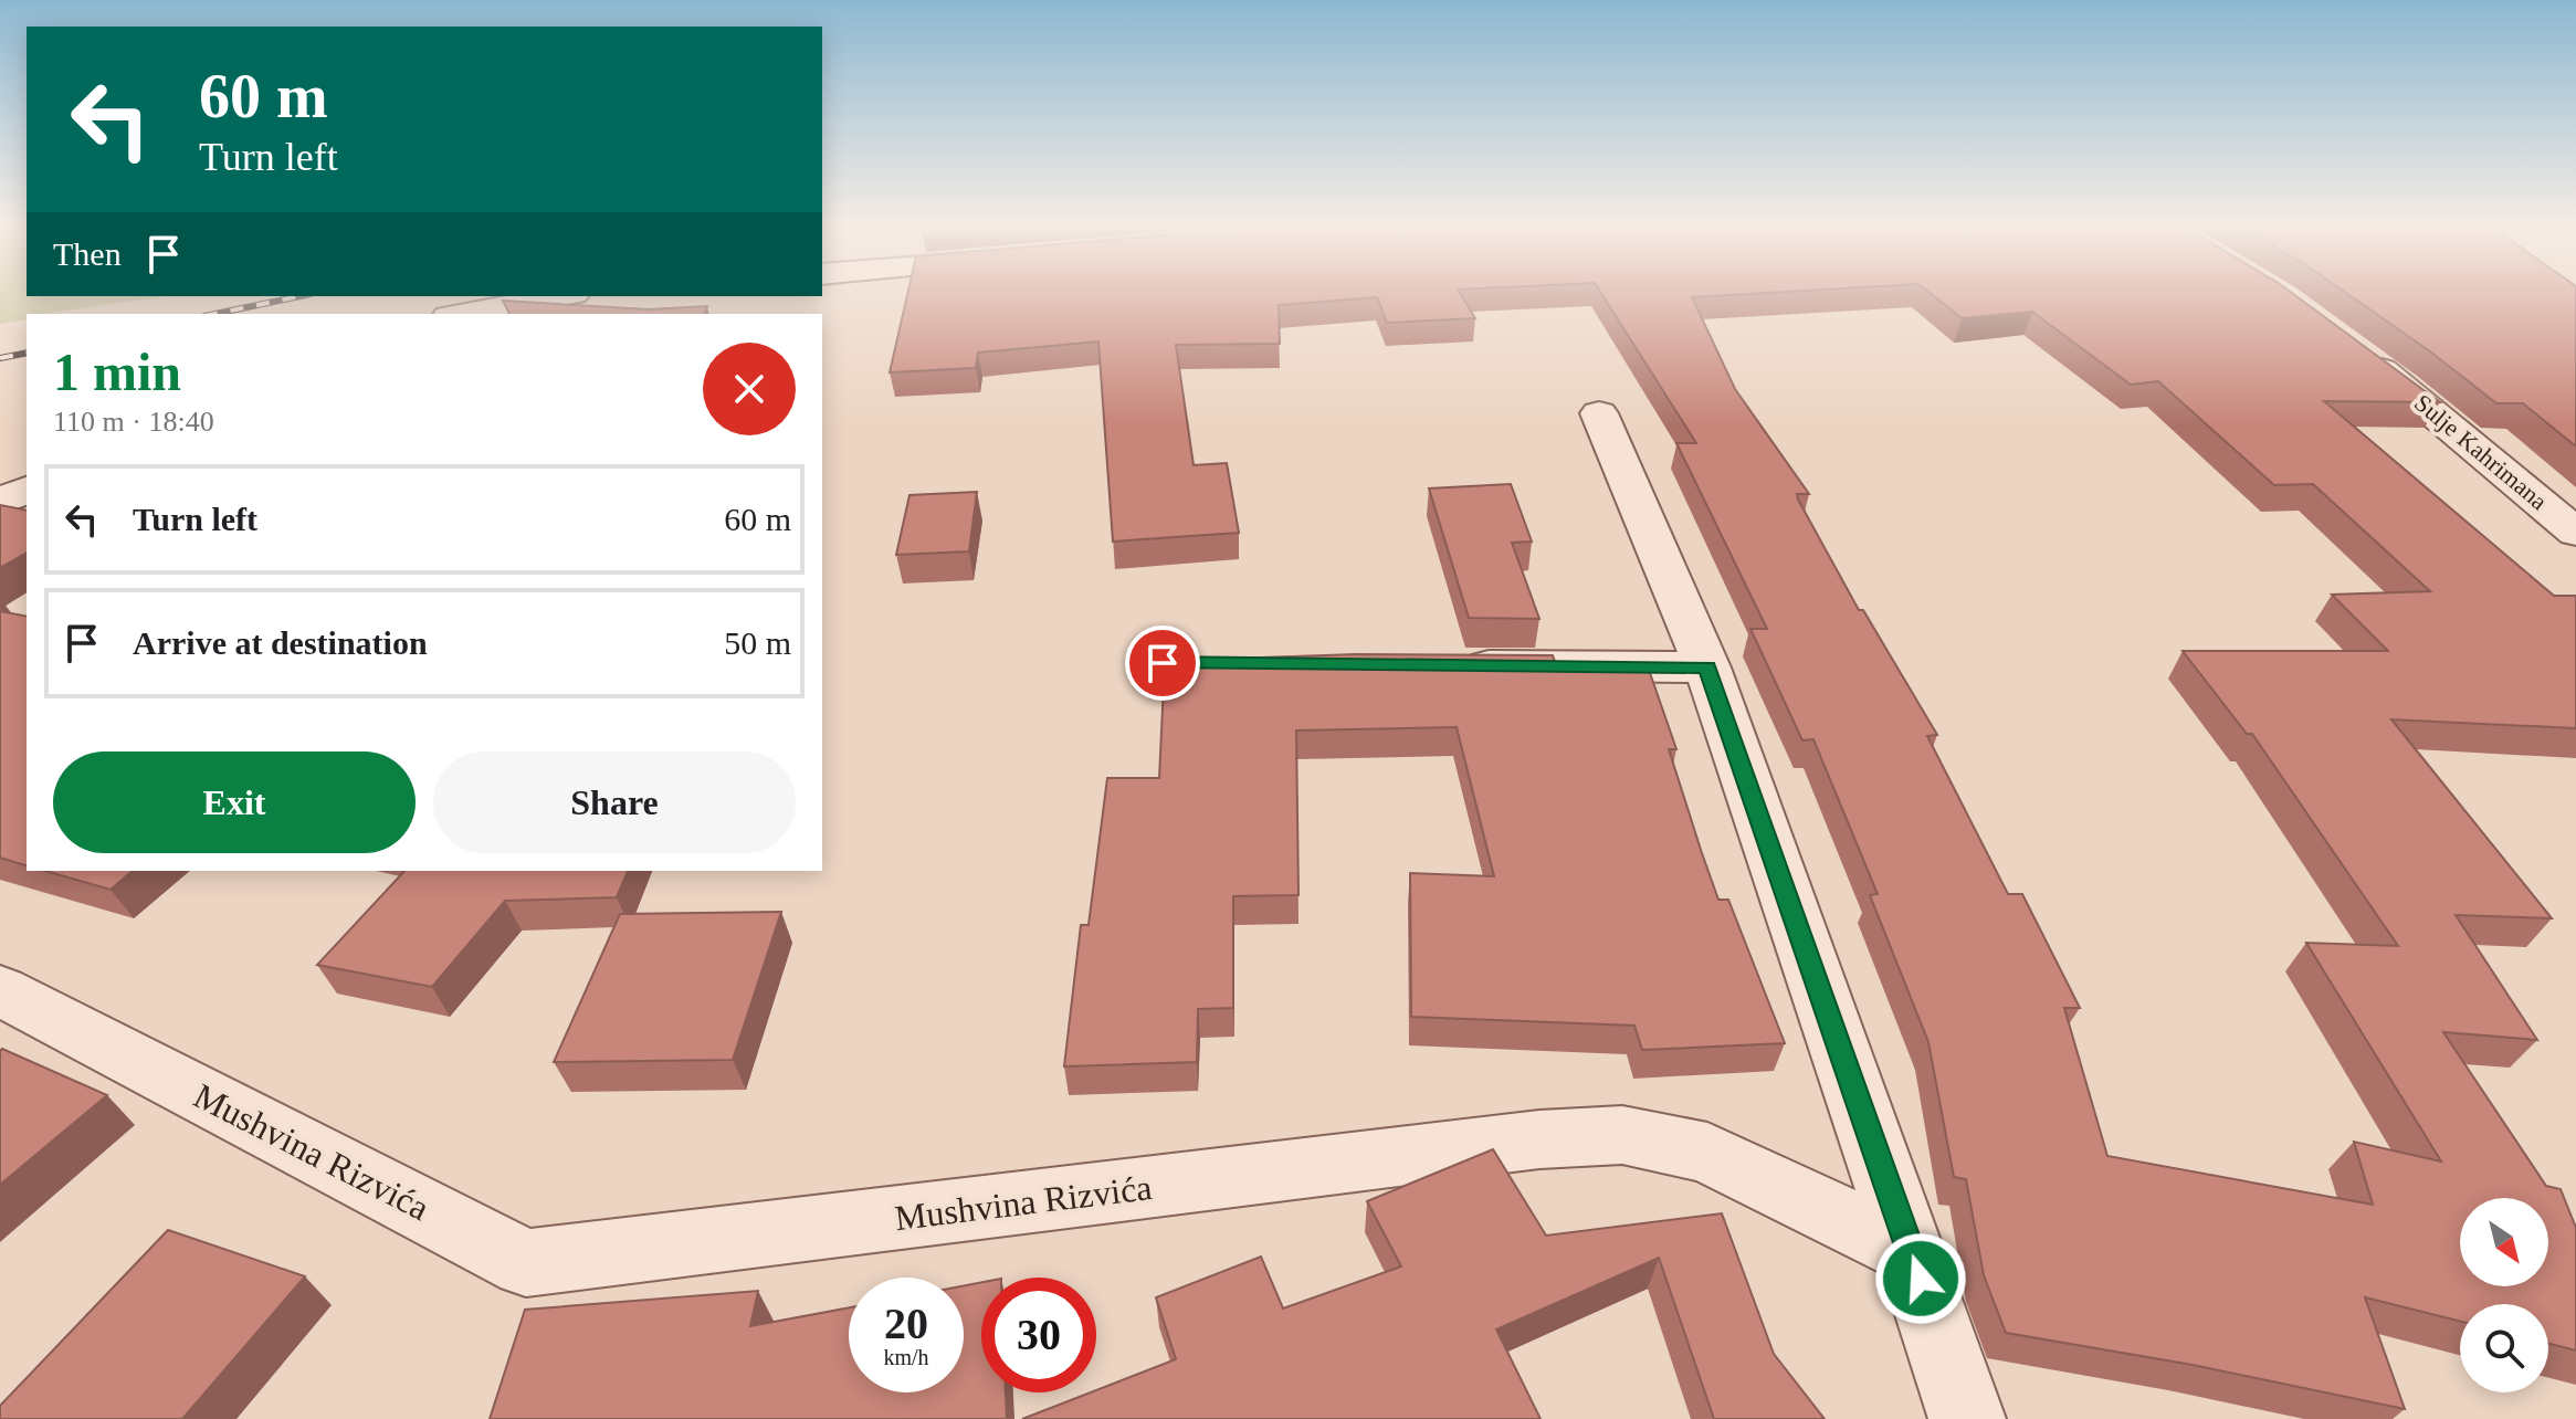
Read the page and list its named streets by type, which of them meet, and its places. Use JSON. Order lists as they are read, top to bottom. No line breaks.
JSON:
{"streets":{"street":["Sulje Kahrimana","Mushvina Rizvića"]},"north":"bottom right","page":{"turn":["60 m","Turn left"],"then":"Then","heading":["1 min","110 m · 18:40"],"list":[{"name":"Turn left","value":"60 m"},{"name":"Arrive at destination","value":"50 m"}],"buttons":["Exit","Share"],"speed":"20 km/h","limit":"30"}}
